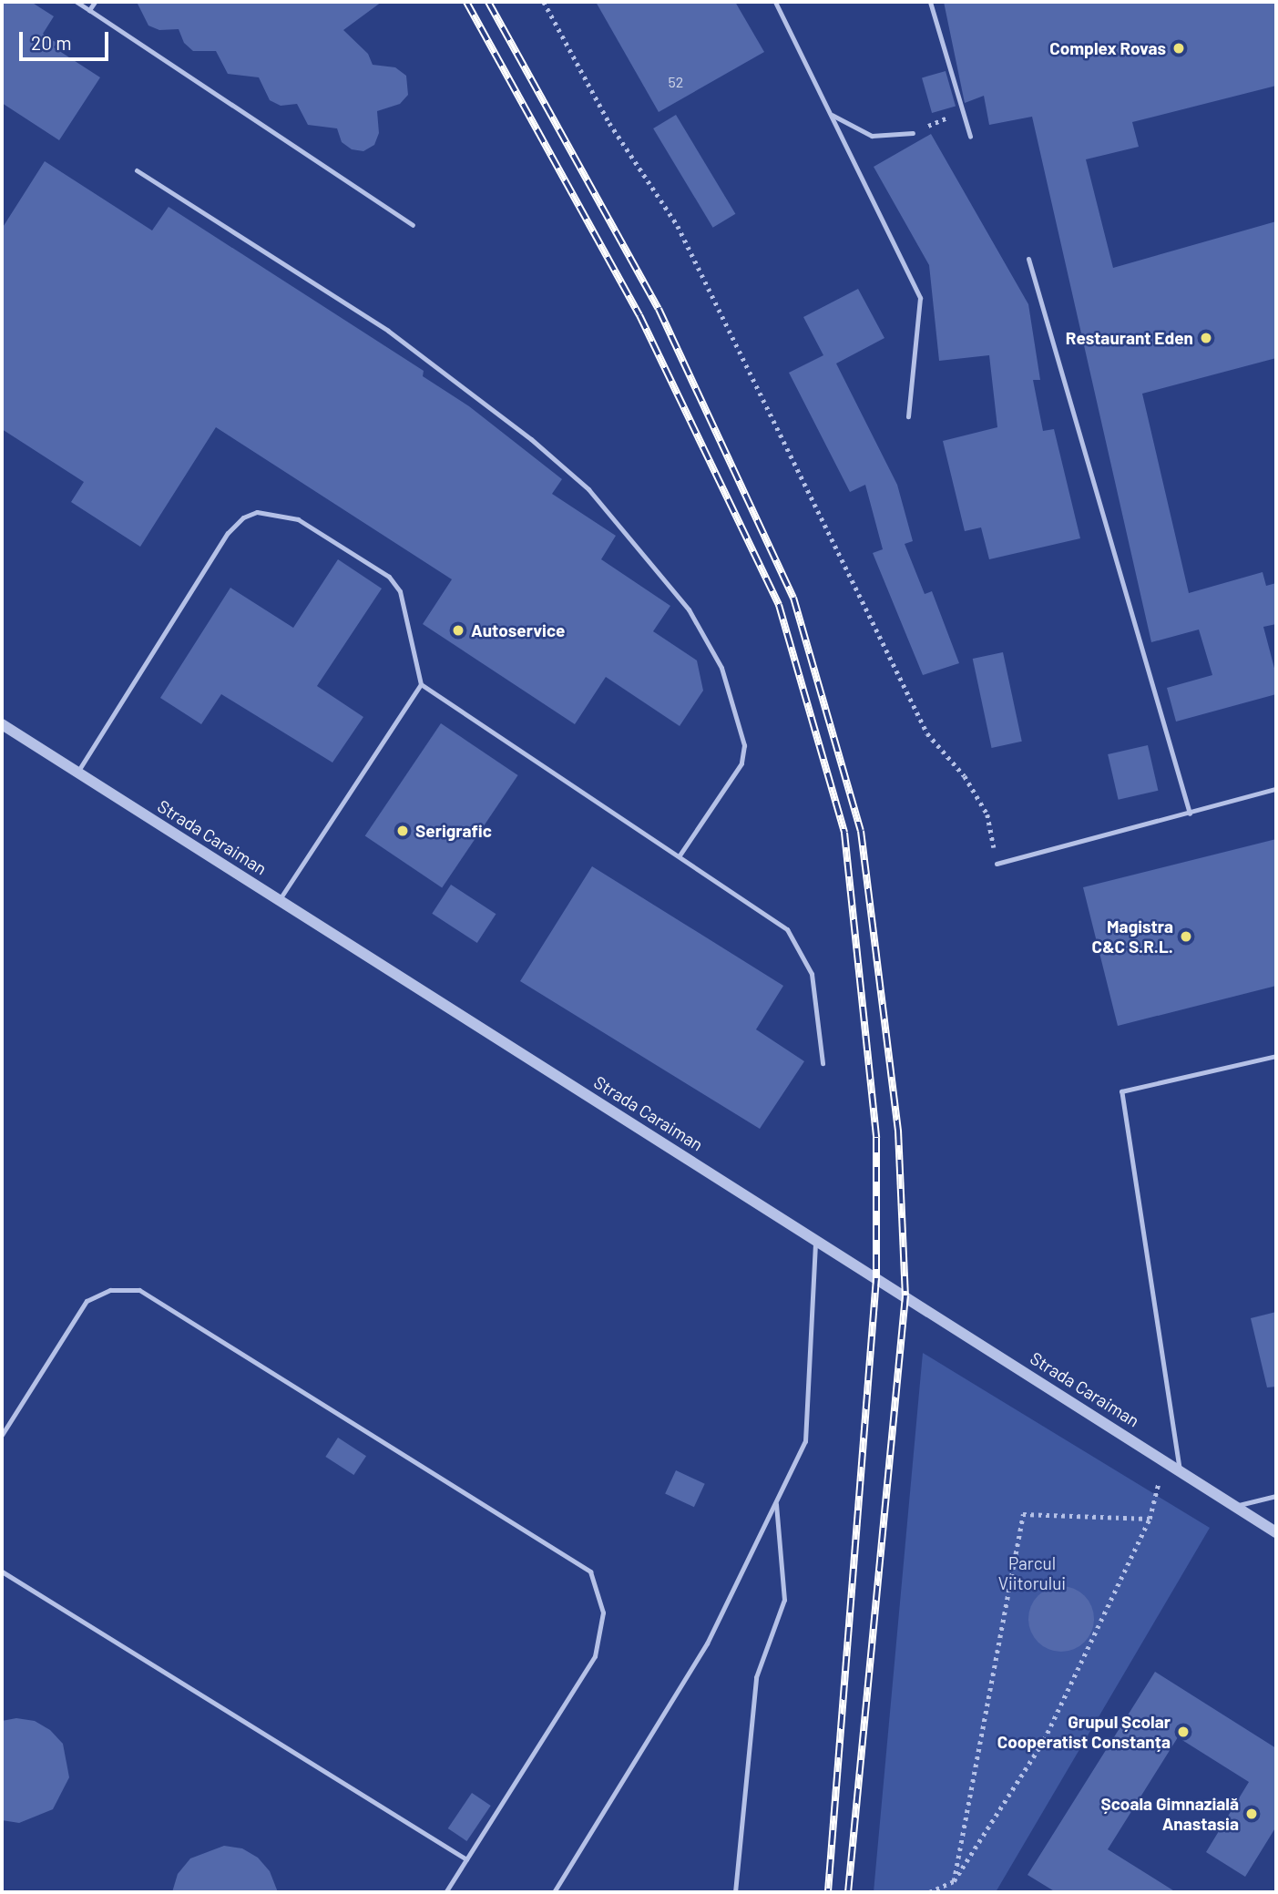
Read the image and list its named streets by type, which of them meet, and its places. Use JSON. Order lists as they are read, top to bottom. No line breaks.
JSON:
{"streets":{"street":["Strada Caraiman"]},"parks":["Parcul Viitorului"],"places":["Complex Rovas","Restaurant Eden","Autoservice","Serigrafic","Magistra C&C S.R.L.","Grupul Școlar Cooperatist Constanța","Școala Gimnazială Anastasia"],"house_numbers":["52"],"scale_bar":"20 m"}
